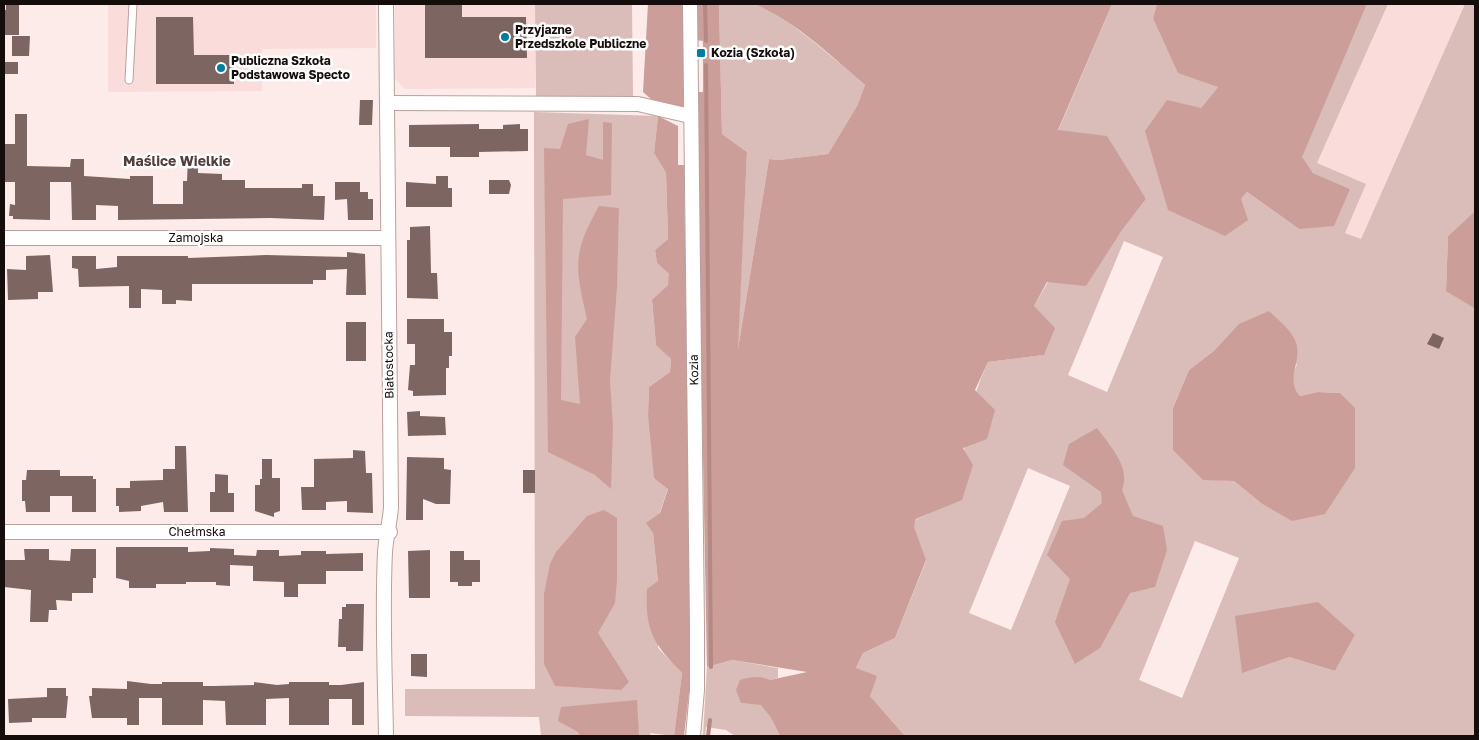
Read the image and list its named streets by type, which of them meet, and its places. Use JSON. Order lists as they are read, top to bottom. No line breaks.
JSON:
{"streets":{"street":["Zamojska","Białostocka","Kozia","Chełmska"]},"crossings":[["Zamojska","Białostocka"],["Białostocka","Chełmska"]],"districts":["Maślice Wielkie"],"places":{"other":["Przyjazne Przedszkole Publiczne","Publiczna Szkoła Podstawowa Specto"],"transit":["Kozia (Szkoła)"]}}
